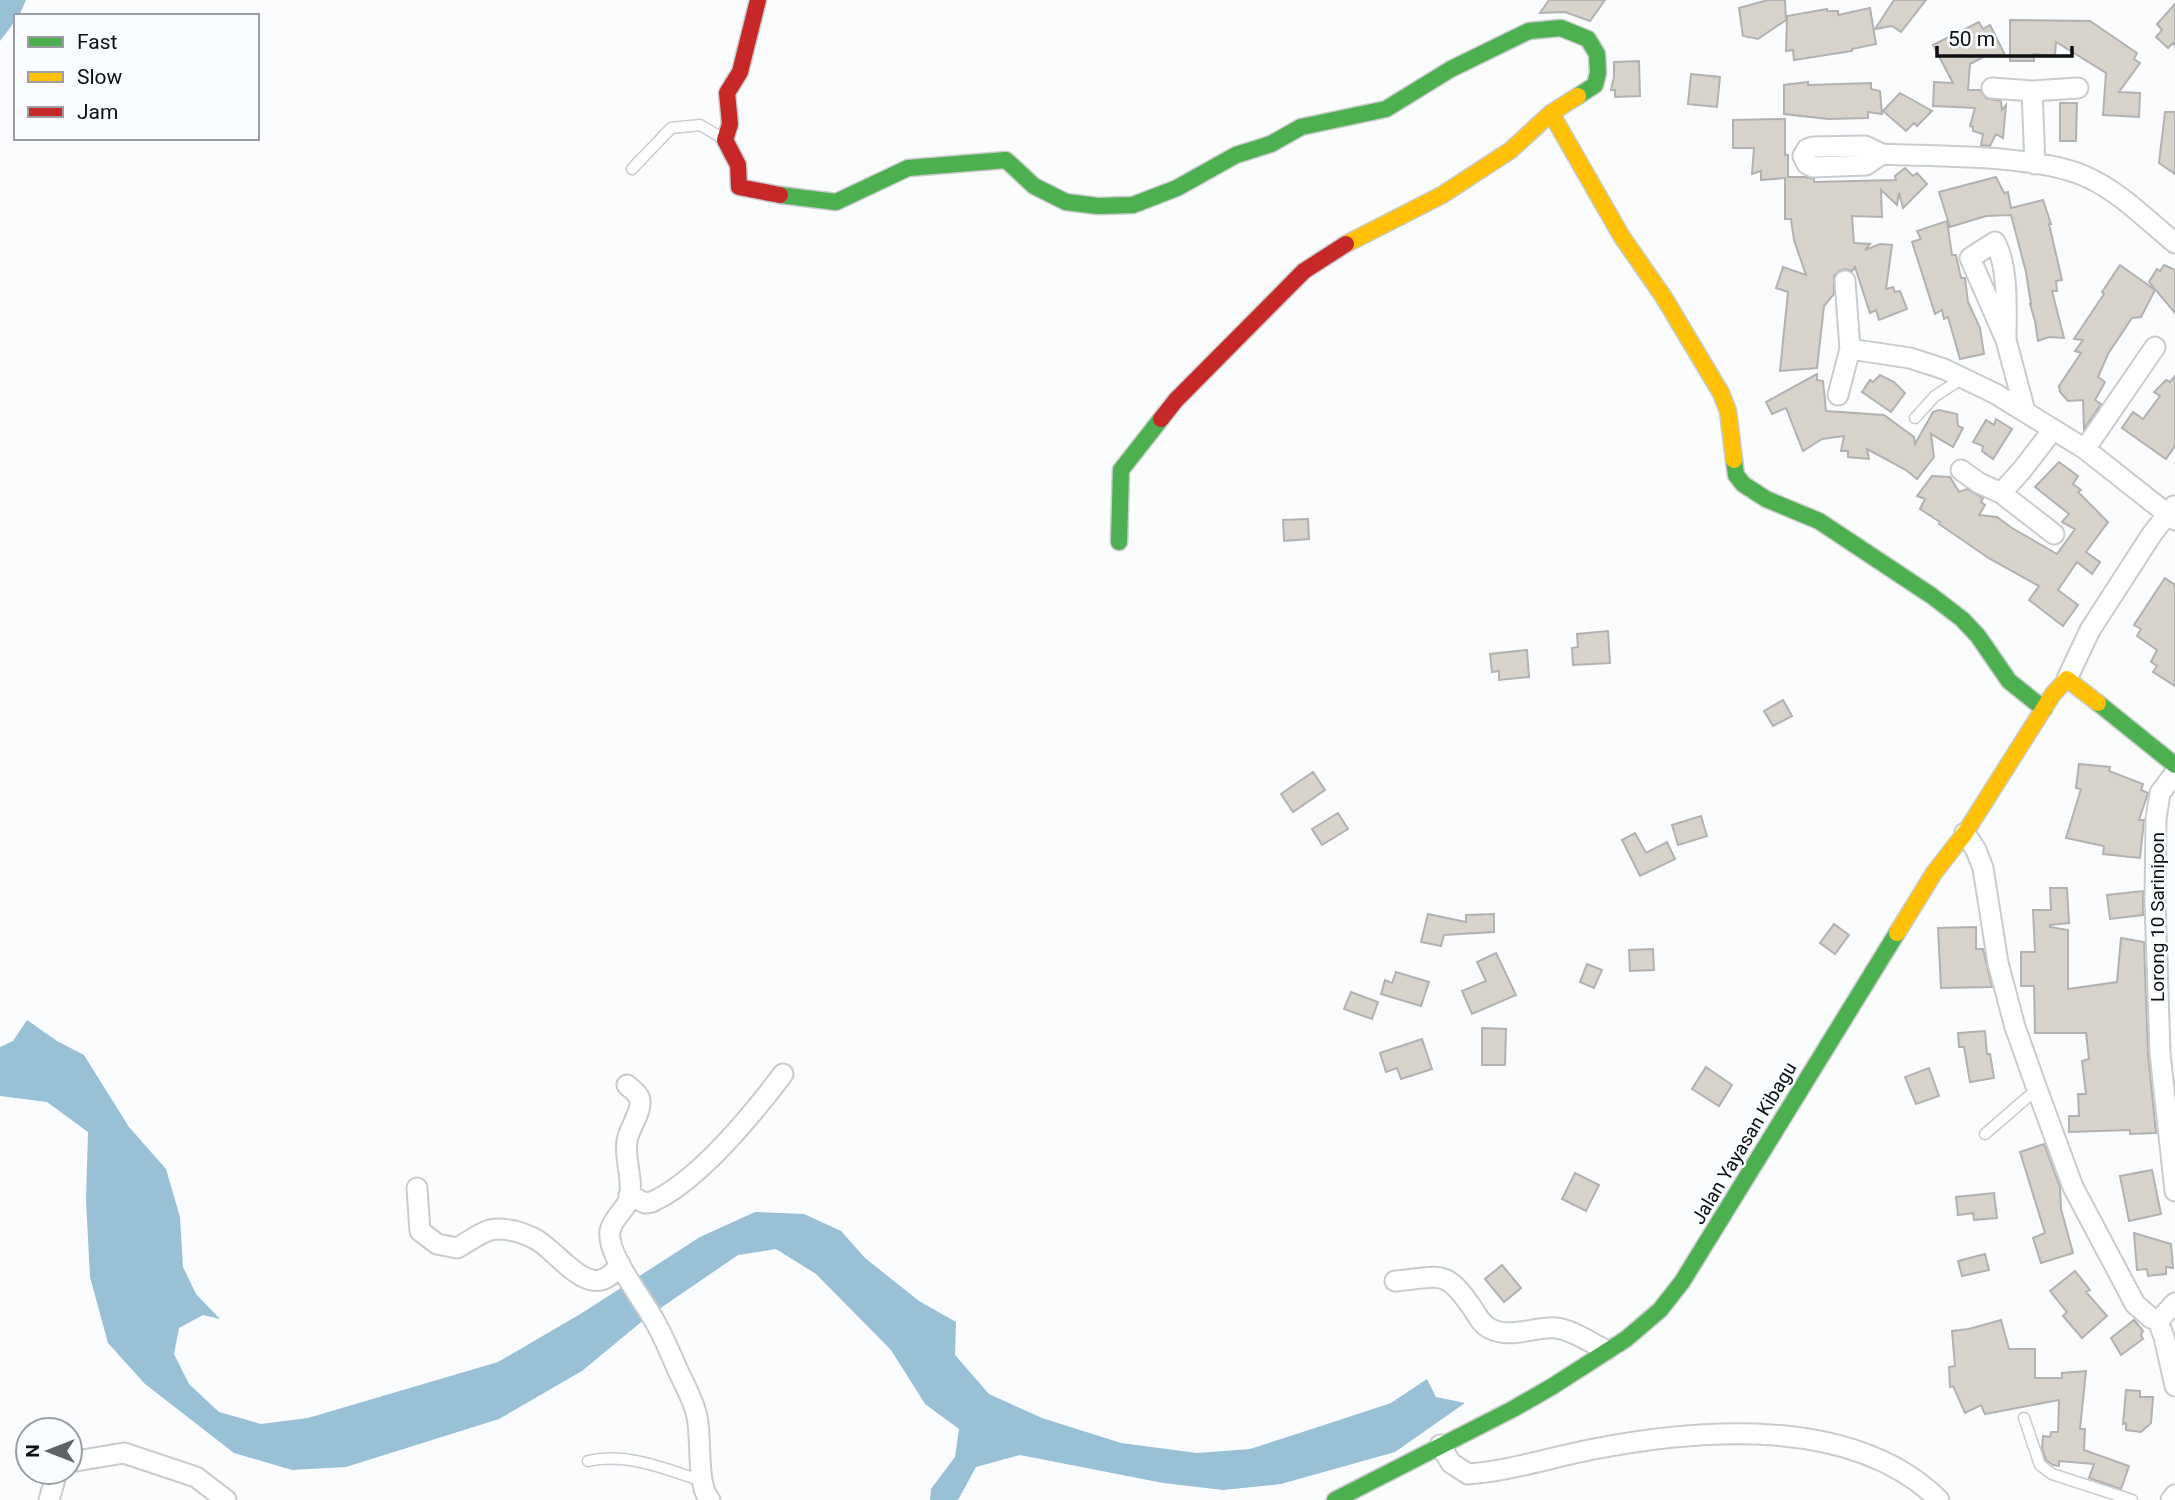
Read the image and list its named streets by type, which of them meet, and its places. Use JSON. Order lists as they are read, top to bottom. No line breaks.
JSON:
{"streets":{"street":["Lorong 10 Sarinipon","Jalan Yayasan Kibagu"]},"legend":["Fast","Slow","Jam"],"scale_bar":"50 m","north":"left"}
